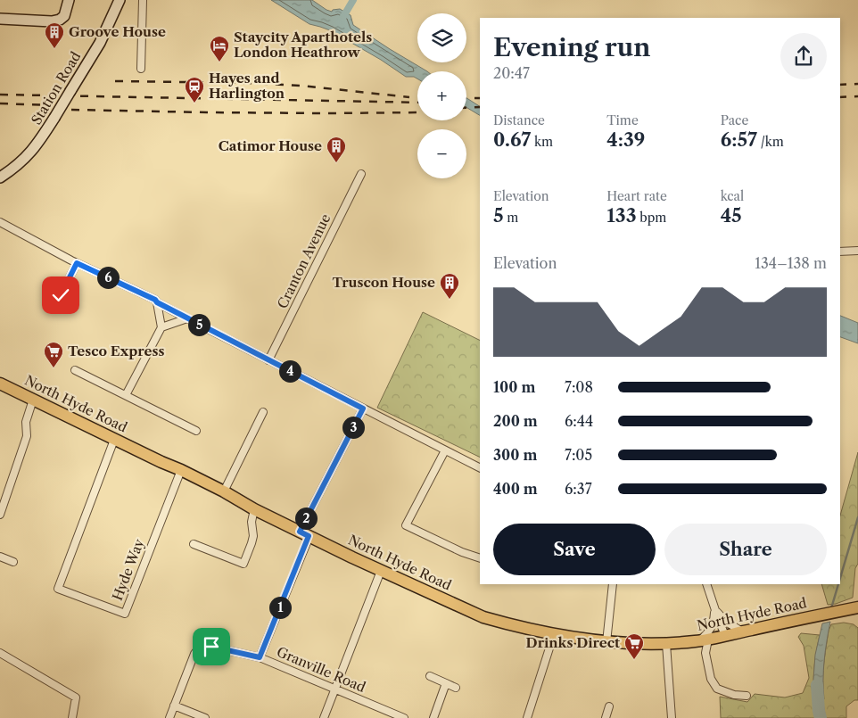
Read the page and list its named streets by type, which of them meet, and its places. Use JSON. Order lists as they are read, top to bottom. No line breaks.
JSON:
{"streets":{"main road":["North Hyde Road"],"street":["Station Road","Cranton Avenue","Hyde Way","Granville Road"]},"crossings":[["North Hyde Road","Hyde Way"]],"places":{"building":["Groove House","Catimor House","Truscon House"],"hotel":["Staycity Aparthotels London Heathrow"],"station":["Hayes and Harlington"],"supermarket":["Tesco Express","Drinks Direct"]},"page":{"map_buttons":["+","−"],"heading":["Evening run","20:47"],"stats":[["Distance","0.67 km"],["Time","4:39"],["Pace","6:57 /km"],["Elevation","5 m"],["Heart rate","133 bpm"],["kcal","45"]],"chart":["Elevation","134–138 m"],"pins":["6","5","4","3","2","1"],"list":[{"name":"100 m","note":"7:08"},{"name":"200 m","note":"6:44"},{"name":"300 m","note":"7:05"},{"name":"400 m","note":"6:37"}],"buttons":["Save","Share"]}}
